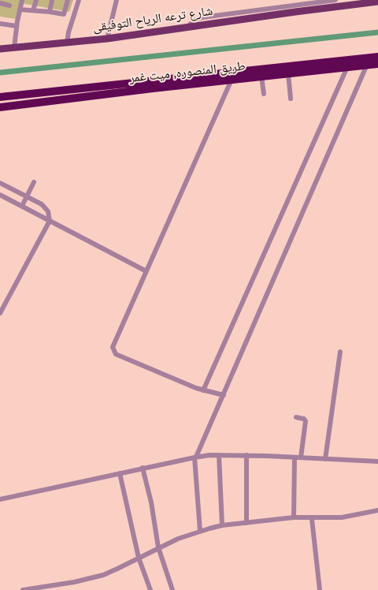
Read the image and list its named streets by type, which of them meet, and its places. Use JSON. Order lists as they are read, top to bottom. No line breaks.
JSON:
{"streets":{"highway":["طريق المنصوره, ميت غمر"],"main road":["شارع ترعه الرياح التوفيقى"]}}
